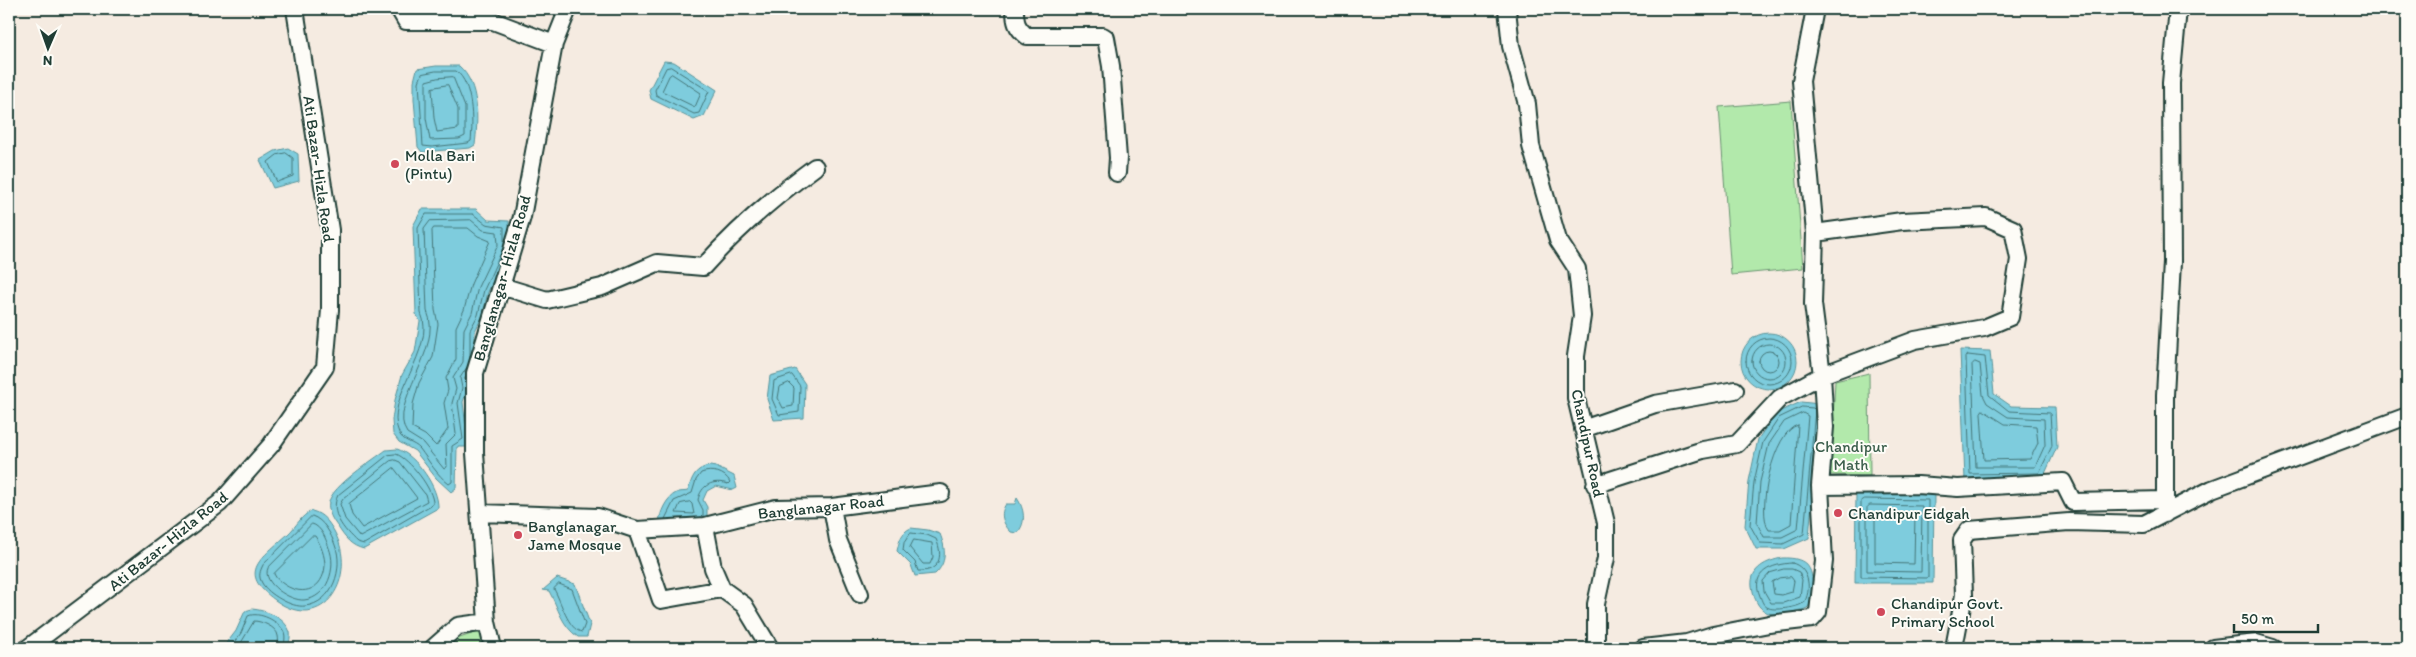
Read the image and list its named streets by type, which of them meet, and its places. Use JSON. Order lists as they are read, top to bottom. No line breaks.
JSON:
{"streets":{"street":["Ati Bazar- Hizla Road","Banglanagar- Hizla Road","Chandipur Road","Banglanagar Road"]},"crossings":[["Banglanagar- Hizla Road","Banglanagar Road"]],"parks":["Chandipur Math"],"places":["Molla Bari (Pintu)","Chandipur Eidgah","Banglanagar Jame Mosque","Chandipur Govt. Primary School"],"scale_bar":"50 m","north":"bottom"}
